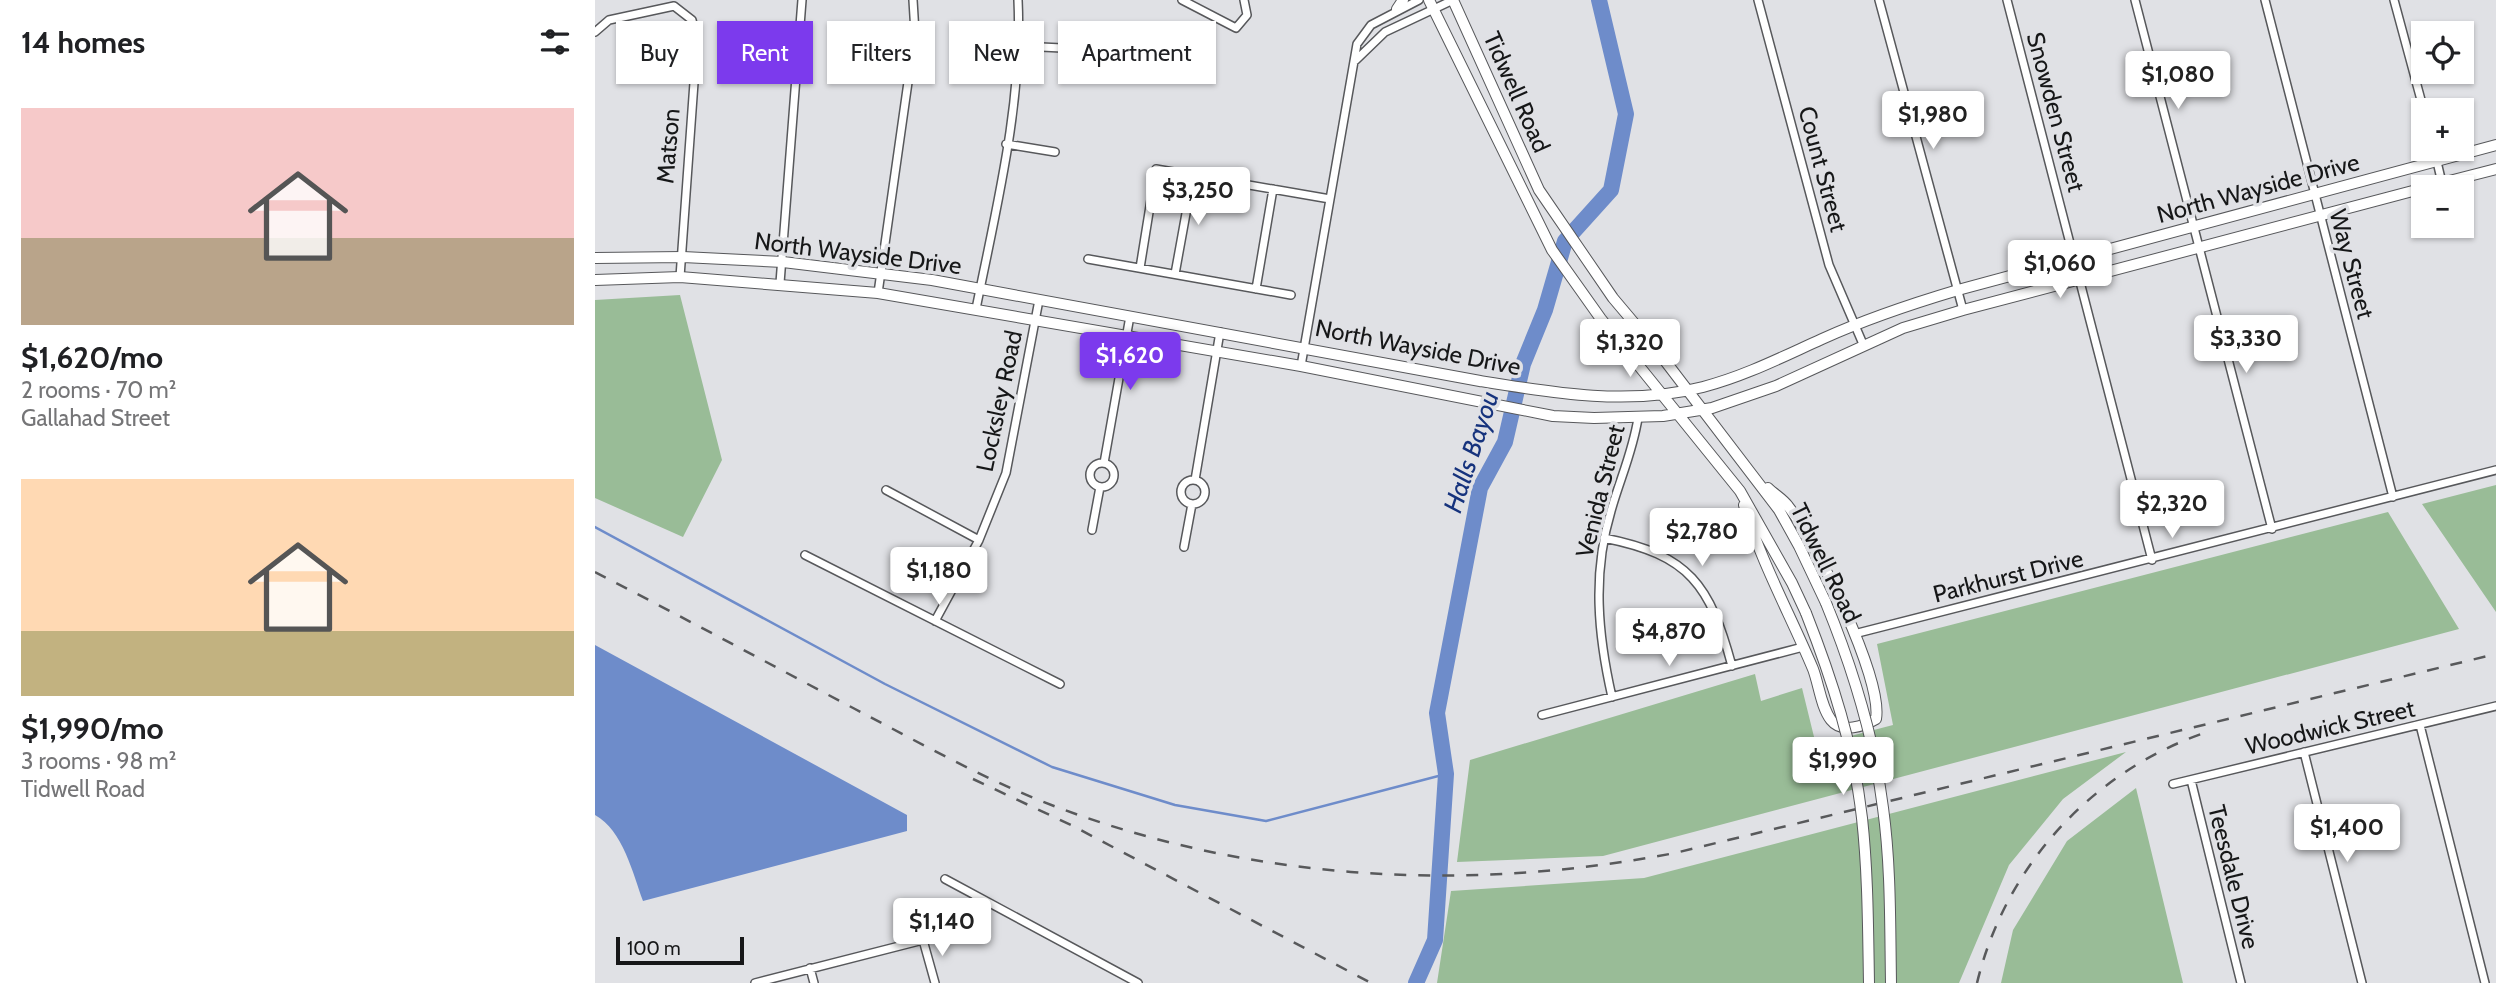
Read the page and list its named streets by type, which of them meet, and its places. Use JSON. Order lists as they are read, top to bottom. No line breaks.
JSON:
{"streets":{"main road":["Tidwell Road","North Wayside Drive"],"street":["Snowden Street","Matson","Count Street","Way Street","Locksley Road","Venida Street","Parkhurst Drive","Woodwick Street","Teesdale Drive"]},"crossings":[["Tidwell Road","North Wayside Drive"],["Snowden Street","North Wayside Drive"],["Snowden Street","Parkhurst Drive"],["Matson","North Wayside Drive"],["Count Street","North Wayside Drive"],["North Wayside Drive","Way Street"],["North Wayside Drive","Locksley Road"],["North Wayside Drive","Venida Street"],["Way Street","Parkhurst Drive"],["Woodwick Street","Teesdale Drive"]],"water":["Halls Bayou"],"scale_bar":"100 m","page":{"heading":"14 homes","map_buttons":["+","−"],"chip":["Buy","Rent","Filters","New","Apartment"],"price":["$1,080","$1,980","$3,250","$1,060","$3,330","$1,320","$1,620","$2,320","$2,780","$1,180","$4,870","$1,990","$1,400","$1,140"],"list":[{"name":"$1,620/mo","note":"2 rooms · 70 m² · Gallahad Street"},{"name":"$1,990/mo","note":"3 rooms · 98 m² · Tidwell Road"}],"scale":"100 m"}}
